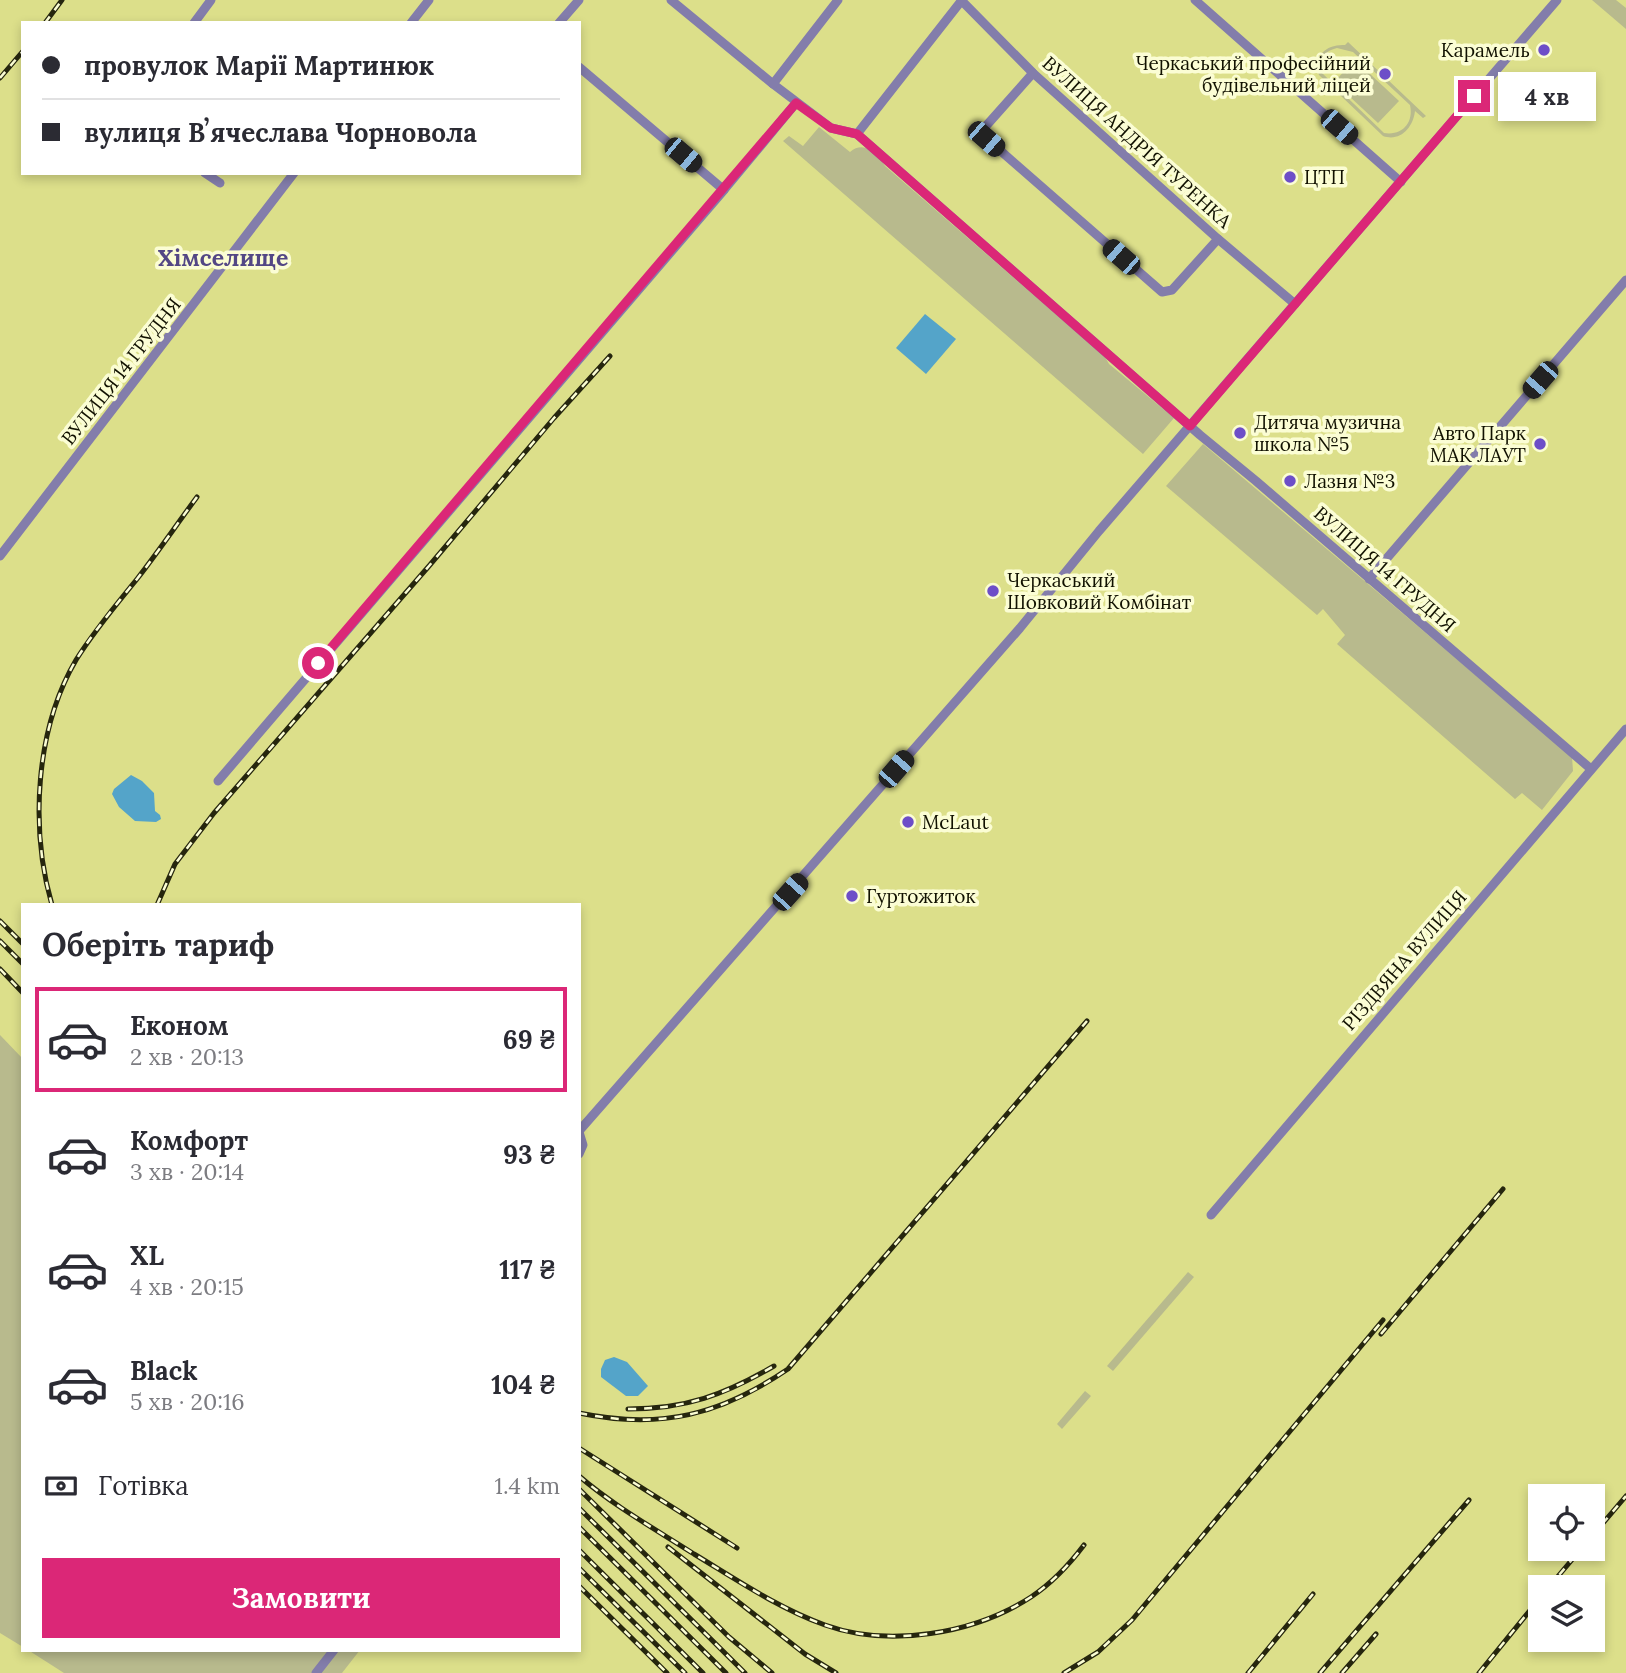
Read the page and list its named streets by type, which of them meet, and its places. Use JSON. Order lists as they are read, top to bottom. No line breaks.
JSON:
{"streets":{"street":["ВУЛИЦЯ АНДРІЯ ТУРЕНКА","ВУЛИЦЯ 14 ГРУДНЯ","РІЗДВЯНА ВУЛИЦЯ"]},"crossings":[["ВУЛИЦЯ 14 ГРУДНЯ","РІЗДВЯНА ВУЛИЦЯ"]],"districts":["Хімселище"],"places":["Карамель","Черкаський професійний будівельний ліцей","ЦТП","Дитяча музична школа №5","Авто Парк МАК ЛАУТ","Лазня №3","Черкаський Шовковий Комбінат","McLaut","Гуртожиток"],"page":{"banner":["провулок Марії Мартинюк","вулиця Вʼячеслава Чорновола"],"bubble":"4 хв","heading":"Оберіть тариф","list":[{"name":"Економ","note":"2 хв · 20:13","value":"69 ₴"},{"name":"Комфорт","note":"3 хв · 20:14","value":"93 ₴"},{"name":"XL","note":"4 хв · 20:15","value":"117 ₴"},{"name":"Black","note":"5 хв · 20:16","value":"104 ₴"}],"pay":["Готівка","1.4 km"],"buttons":"Замовити"}}
